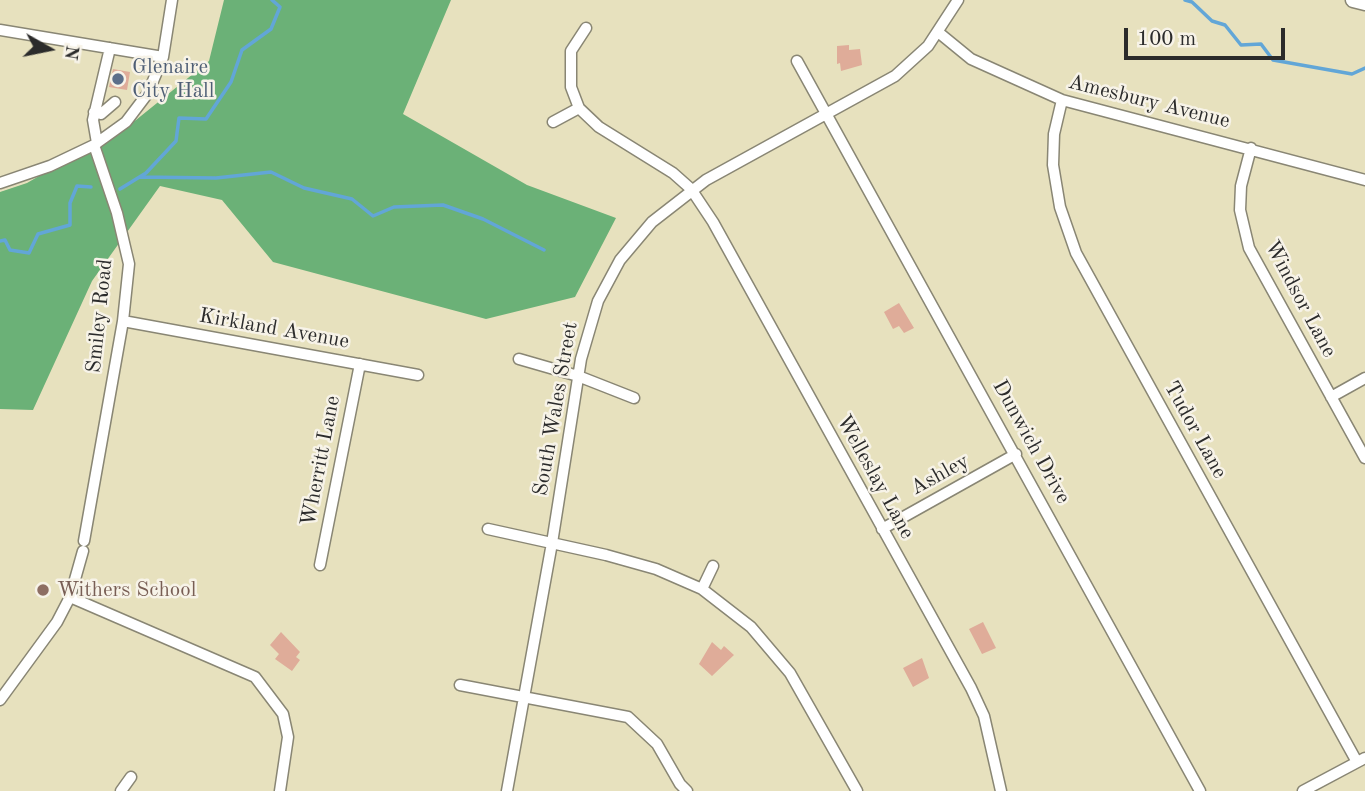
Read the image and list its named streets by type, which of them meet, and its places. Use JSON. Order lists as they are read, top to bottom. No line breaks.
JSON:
{"streets":{"street":["Amesbury Avenue","Windsor Lane","Smiley Road","Kirkland Avenue","South Wales Street","Tudor Lane","Dunwich Drive","Wherritt Lane","Ashley","Welleslay Lane"]},"crossings":[["Amesbury Avenue","Windsor Lane"],["Amesbury Avenue","South Wales Street"],["Amesbury Avenue","Tudor Lane"],["Smiley Road","Kirkland Avenue"],["Kirkland Avenue","Wherritt Lane"],["South Wales Street","Dunwich Drive"],["South Wales Street","Welleslay Lane"],["Dunwich Drive","Ashley"],["Ashley","Welleslay Lane"]],"places":["Glenaire City Hall","Withers School"],"scale_bar":"100 m","north":"right"}
